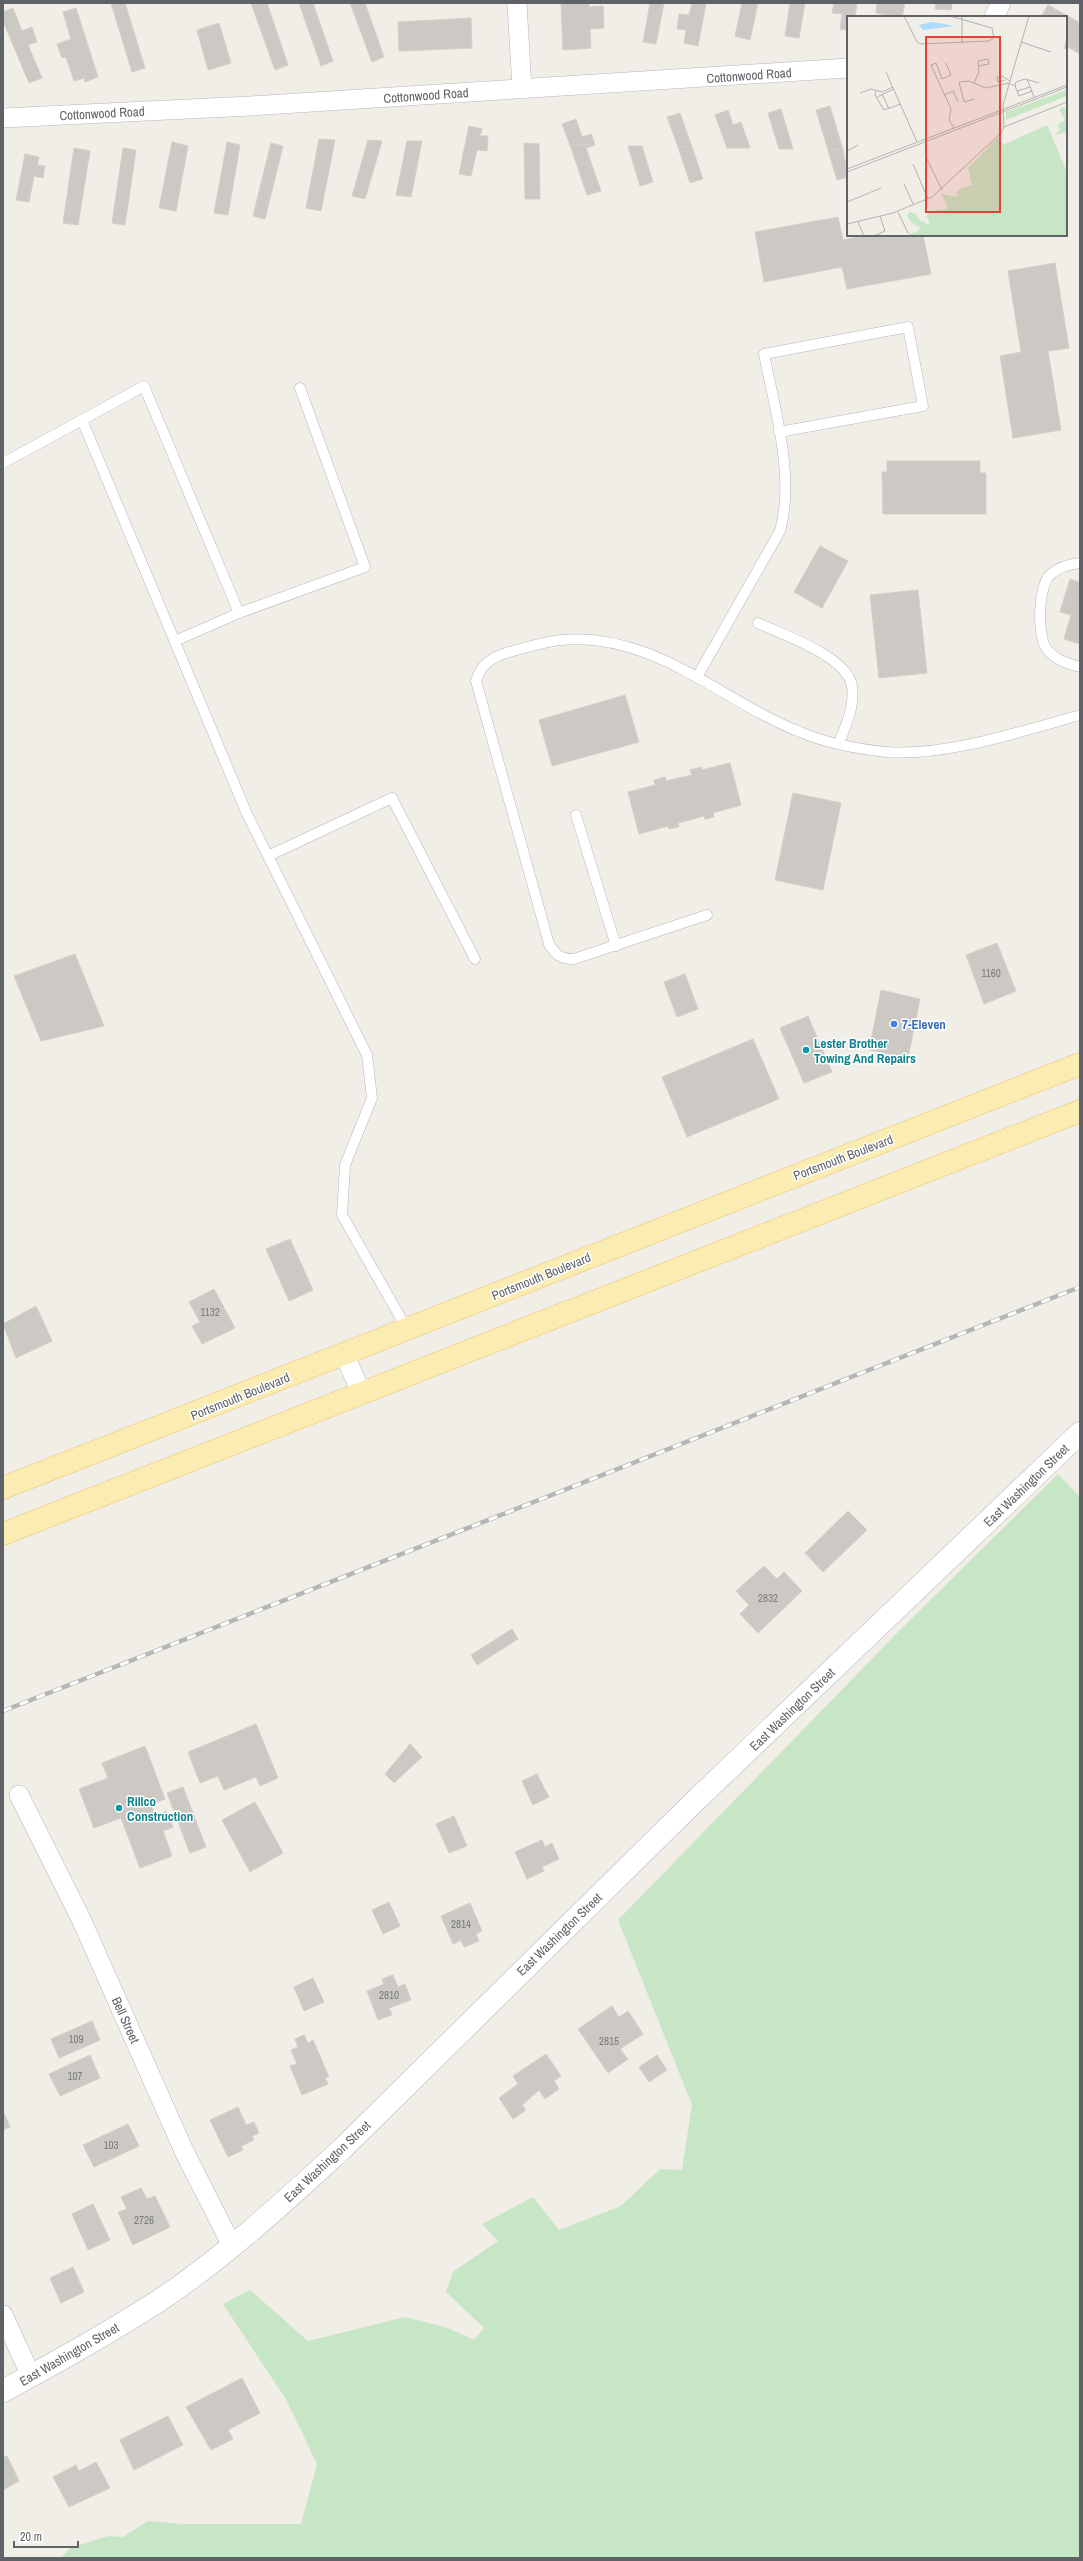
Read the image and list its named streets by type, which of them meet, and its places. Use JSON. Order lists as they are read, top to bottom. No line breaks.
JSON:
{"streets":{"main road":["Portsmouth Boulevard","East Washington Street"],"street":["Cottonwood Road","Bell Street"]},"crossings":[["East Washington Street","Bell Street"]],"places":["7-Eleven","Lester Brother Towing And Repairs","Rillco Construction"],"house_numbers":["1160","1132","2832","2814","2810","109","2815","107","103","2726"],"scale_bar":"20 m"}
